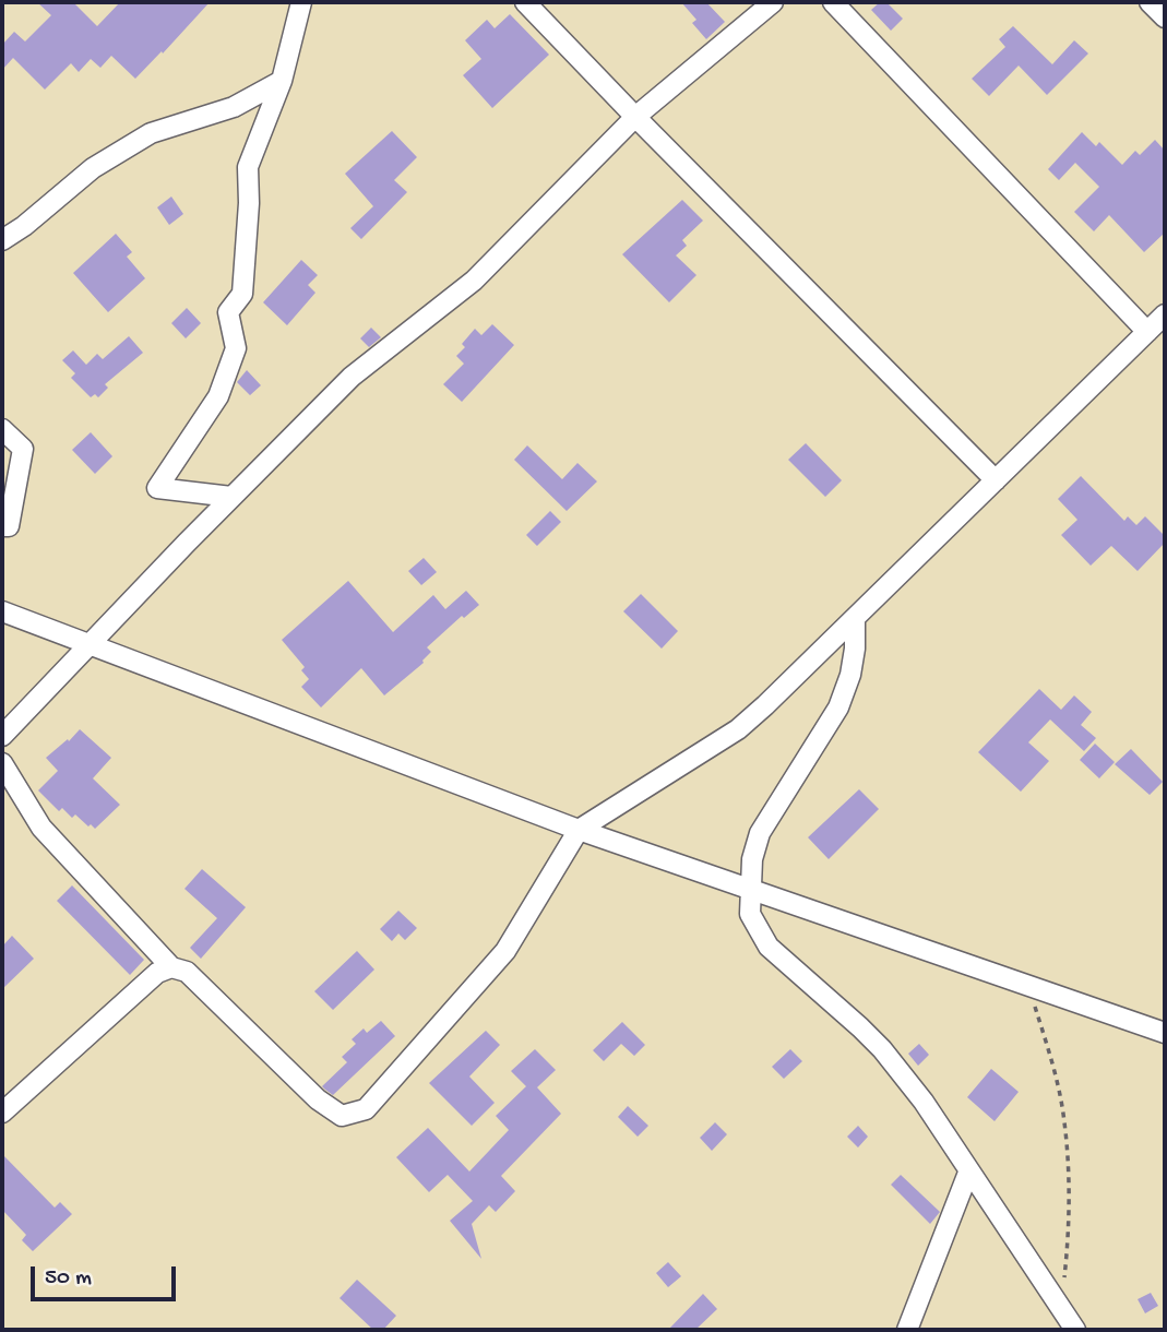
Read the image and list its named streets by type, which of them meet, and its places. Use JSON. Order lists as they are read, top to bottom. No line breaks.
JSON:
{"scale_bar":"50 m"}
